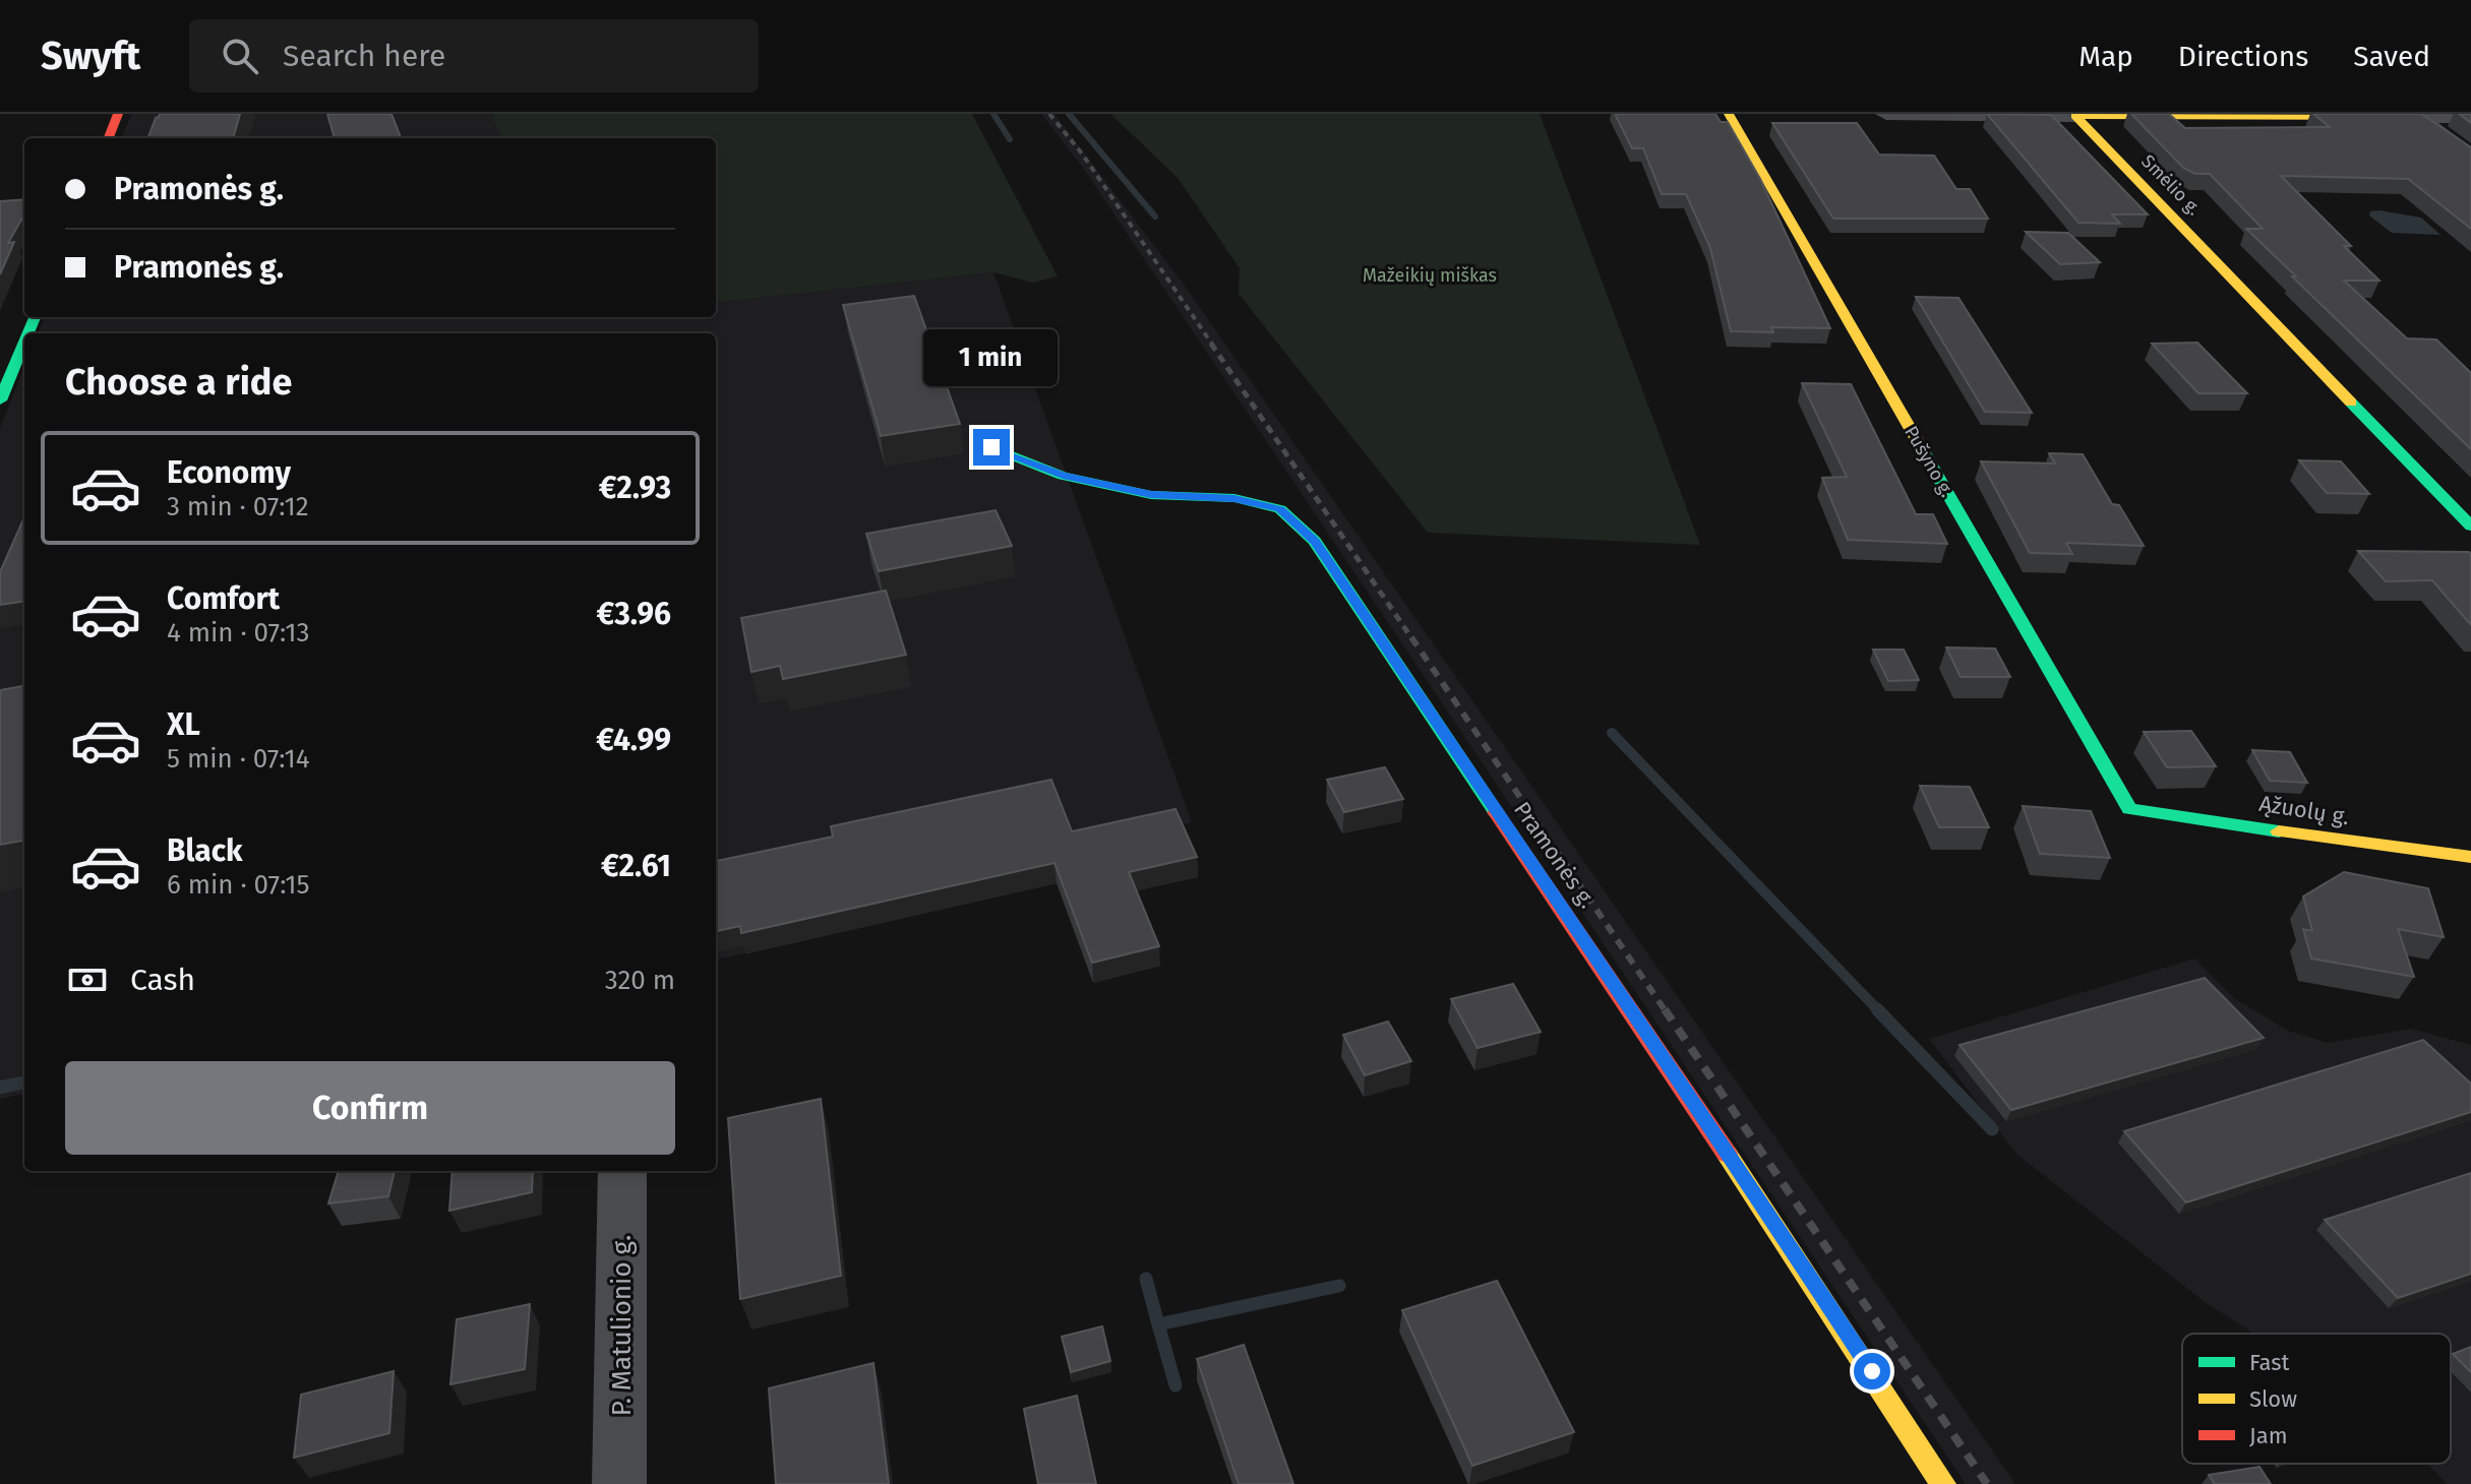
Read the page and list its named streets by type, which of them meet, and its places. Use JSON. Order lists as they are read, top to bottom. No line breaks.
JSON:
{"streets":{"street":["Smėlio g.","Pušyno g.","Ąžuolų g.","Pramonės g.","P. Matulionio g."]},"crossings":[["Pušyno g.","Ąžuolų g."]],"parks":["Mažeikių miškas"],"legend":["Fast","Slow","Jam"],"page":{"header":"Swyft","search":"Search here","nav":["Map","Directions","Saved"],"banner":["Pramonės g.","Pramonės g."],"bubble":"1 min","heading":"Choose a ride","list":[{"name":"Economy","note":"3 min · 07:12","value":"€2.93"},{"name":"Comfort","note":"4 min · 07:13","value":"€3.96"},{"name":"XL","note":"5 min · 07:14","value":"€4.99"},{"name":"Black","note":"6 min · 07:15","value":"€2.61"}],"pay":["Cash","320 m"],"buttons":"Confirm"}}
